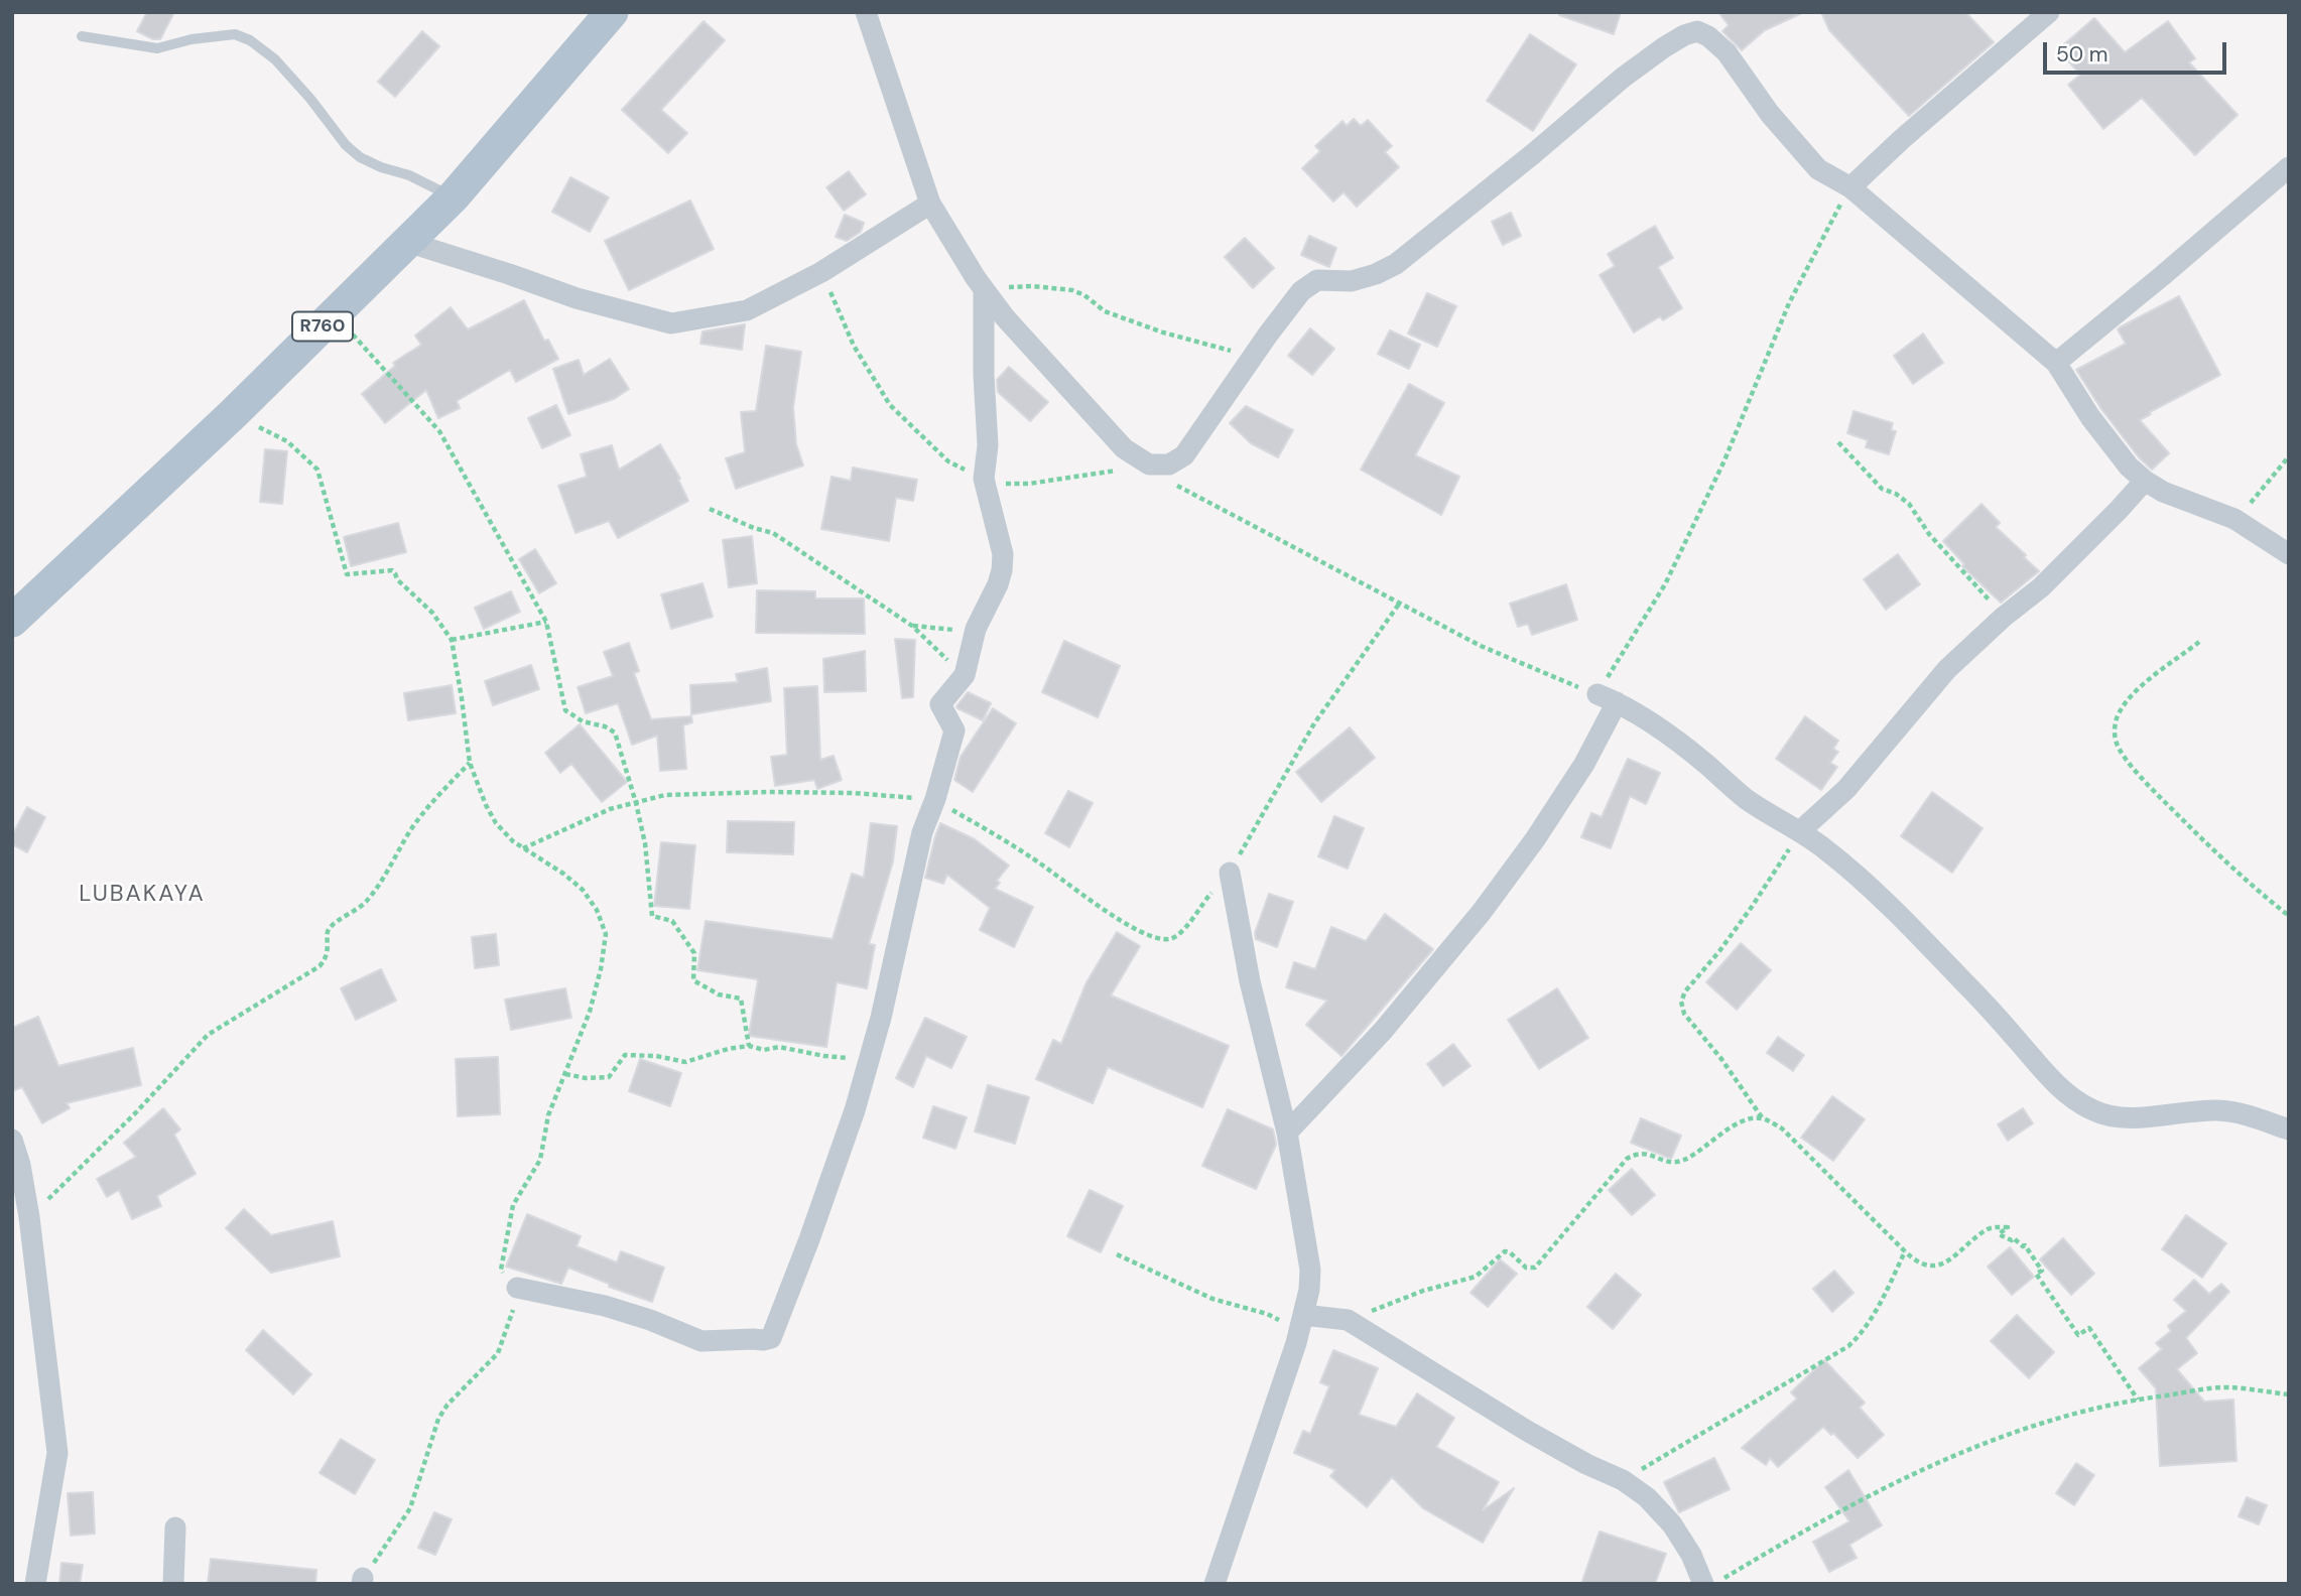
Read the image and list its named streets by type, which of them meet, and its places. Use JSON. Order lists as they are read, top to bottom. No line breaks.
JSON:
{"streets":{"main road":["R760"]},"districts":["LUBAKAYA"],"scale_bar":"50 m"}
